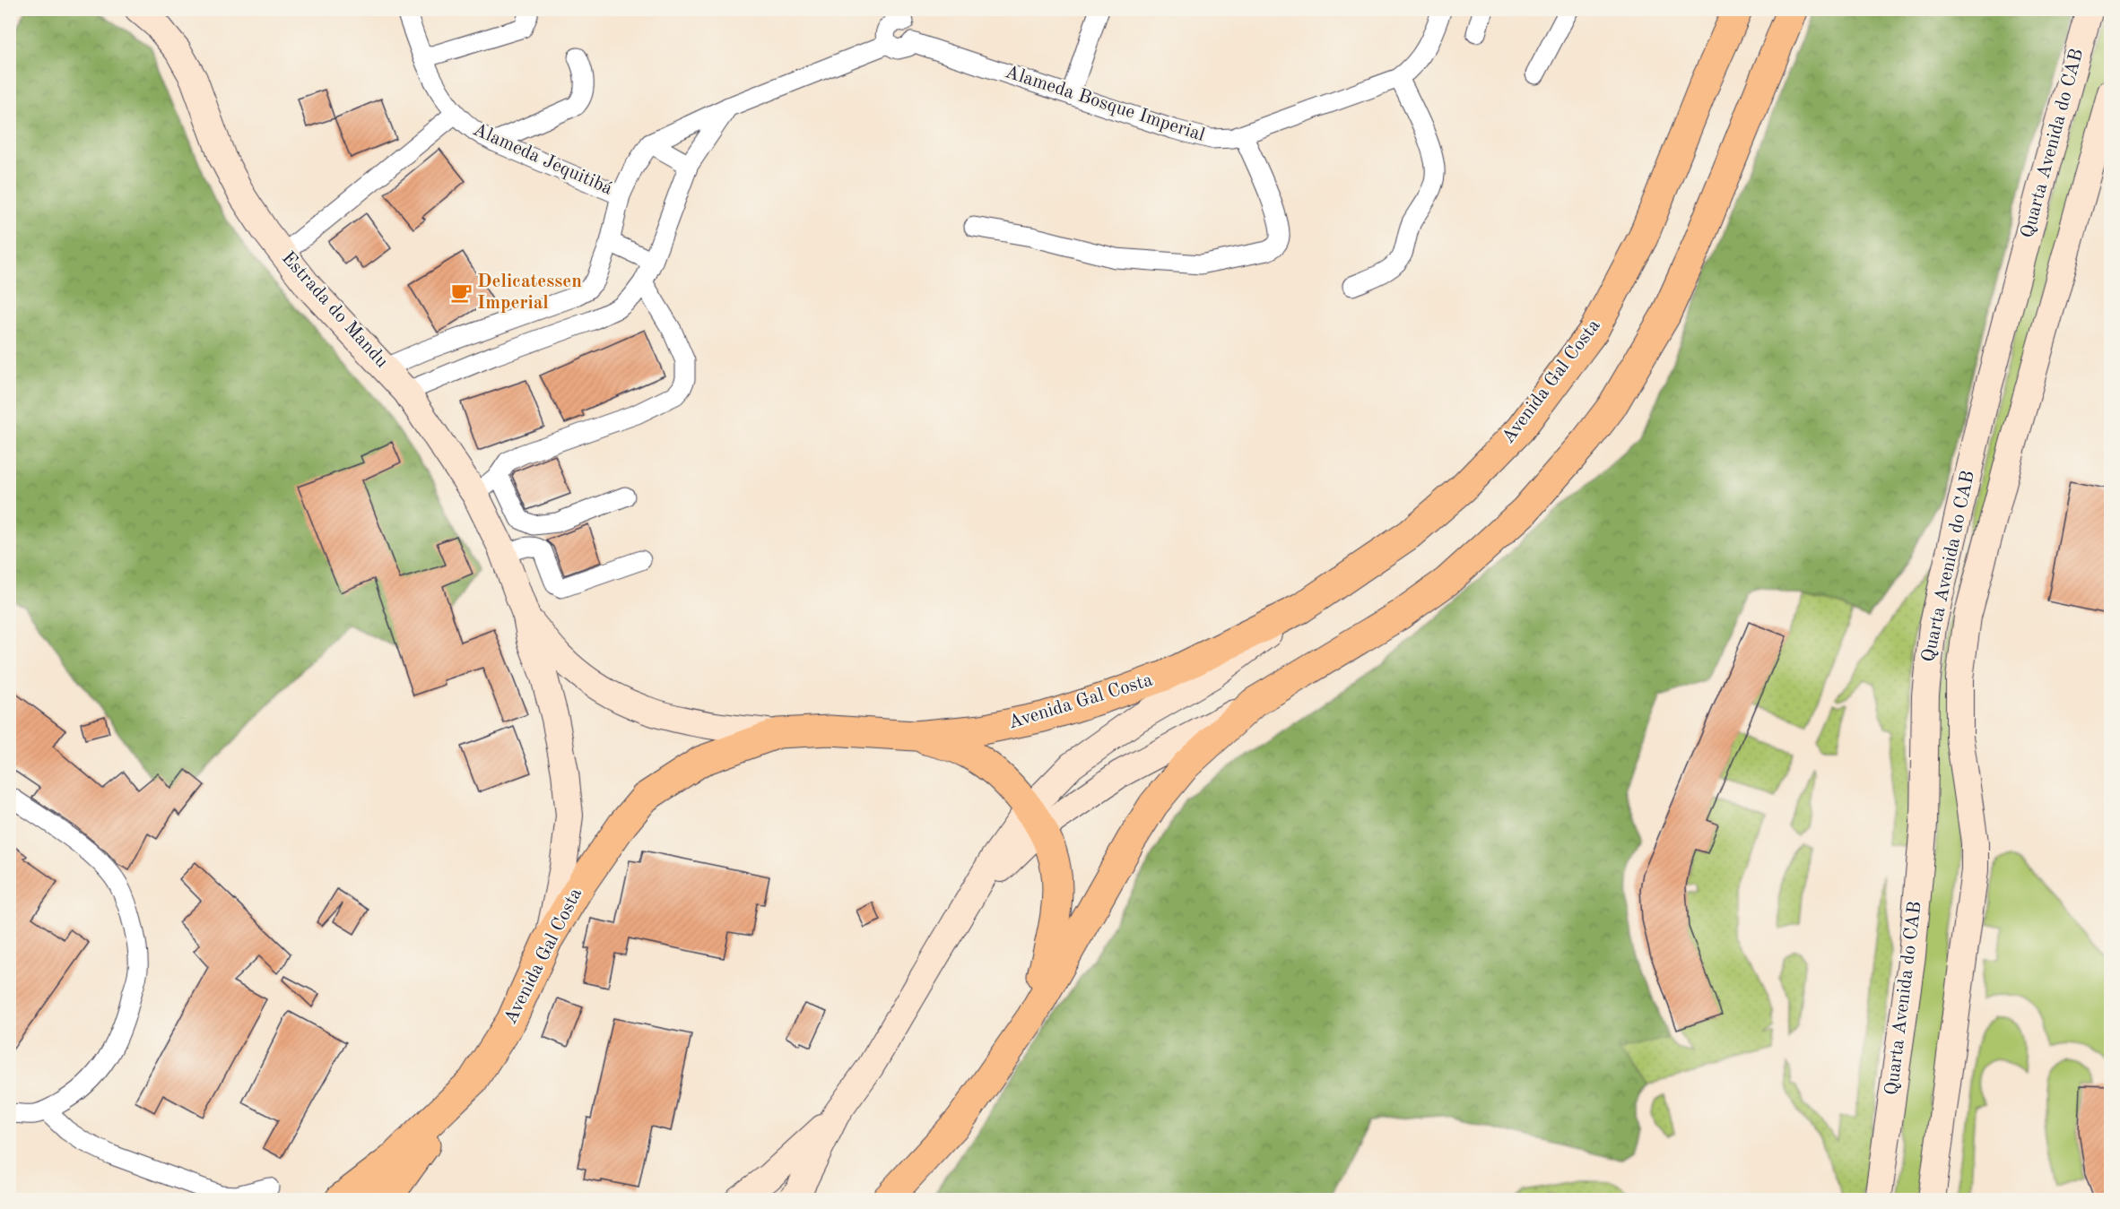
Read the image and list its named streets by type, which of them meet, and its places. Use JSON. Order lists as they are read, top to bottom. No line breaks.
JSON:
{"streets":{"main road":["Quarta Avenida do CAB","Estrada do Mandu","Avenida Gal Costa"],"street":["Alameda Bosque Imperial","Alameda Jequitibá"]},"crossings":[["Estrada do Mandu","Avenida Gal Costa"]],"places":{"cafe":["Delicatessen Imperial"]}}
